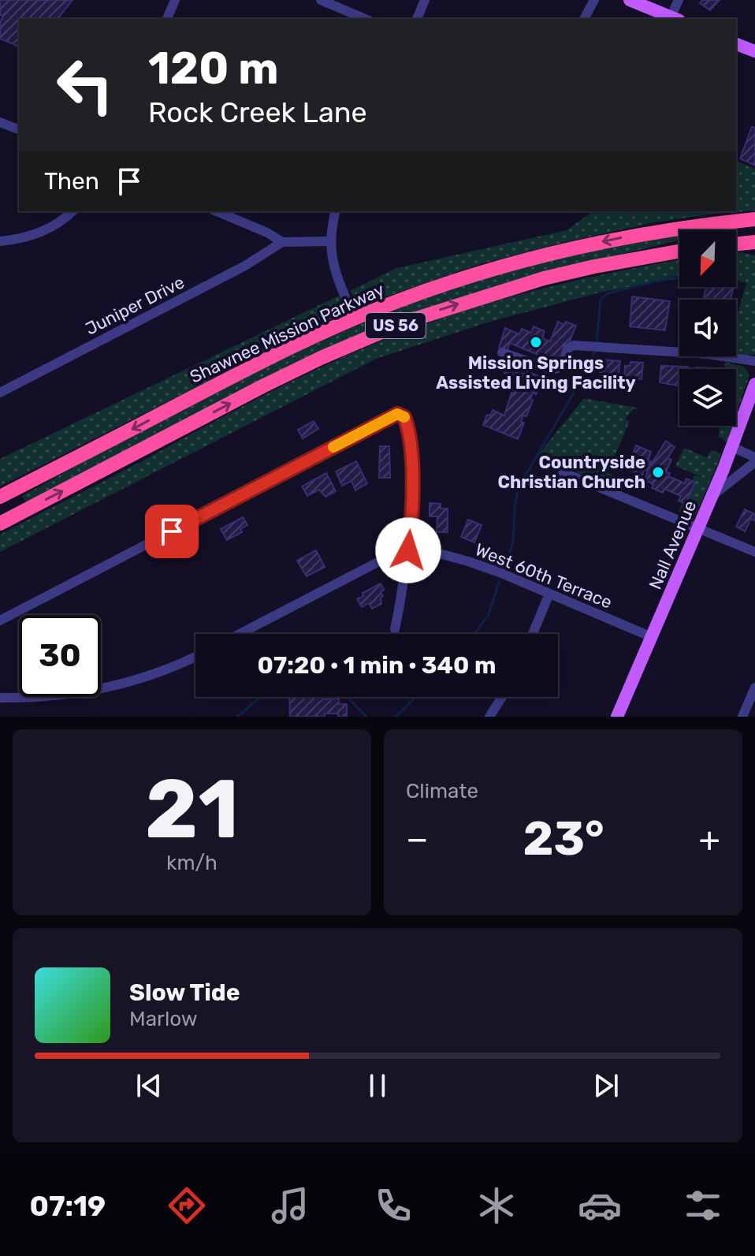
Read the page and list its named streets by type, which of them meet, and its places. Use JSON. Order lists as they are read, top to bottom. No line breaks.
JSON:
{"streets":{"highway":["US 56","Shawnee Mission Parkway"],"main road":["Nall Avenue"],"street":["Juniper Drive","West 60th Terrace"]},"crossings":[["Nall Avenue","West 60th Terrace"]],"places":["Mission Springs Assisted Living Facility","Countryside Christian Church"],"north":"bottom left","page":{"turn":["120 m","Rock Creek Lane"],"then":"Then","limit":"30","trip":"07:20 · 1 min · 340 m","tile":[["21","km/h"],"Climate"],"heat":["−","23°","+"],"song":["Slow Tide","Marlow"],"tabs":"07:19"}}
